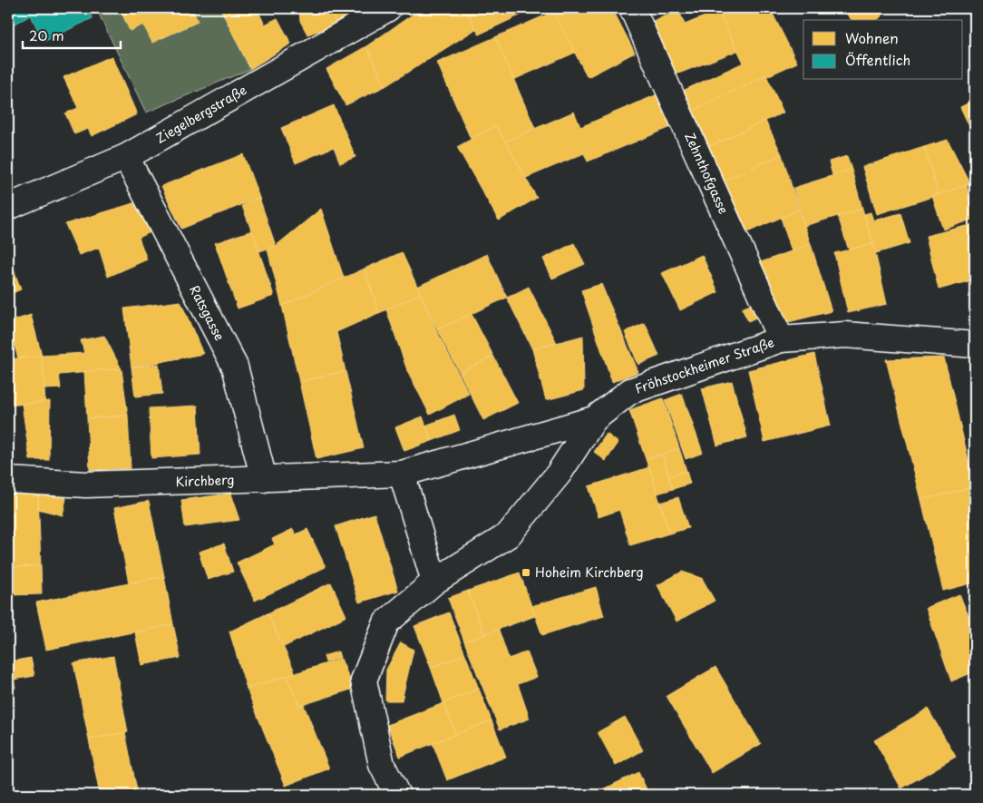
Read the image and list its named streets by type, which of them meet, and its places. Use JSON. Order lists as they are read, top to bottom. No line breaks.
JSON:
{"streets":{"street":["Ziegelbergstraße","Zehnthofgasse","Ratsgasse","Fröhstockheimer Straße","Kirchberg"]},"crossings":[["Ziegelbergstraße","Ratsgasse"],["Zehnthofgasse","Fröhstockheimer Straße"],["Ratsgasse","Kirchberg"],["Fröhstockheimer Straße","Kirchberg"]],"places":{"transit":["Hoheim Kirchberg"]},"legend":["Wohnen","Öffentlich"],"scale_bar":"20 m"}
